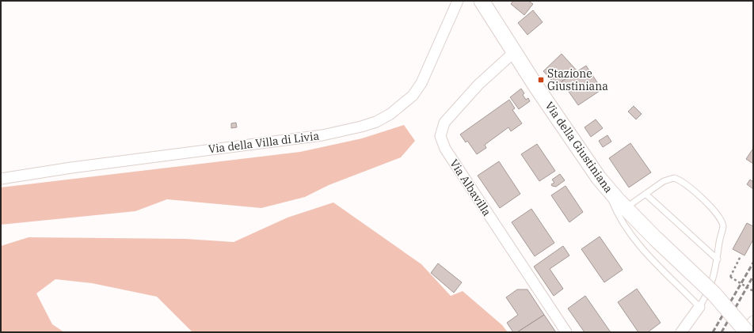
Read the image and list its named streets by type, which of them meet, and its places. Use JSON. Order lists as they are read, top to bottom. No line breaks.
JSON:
{"streets":{"street":["Via della Villa di Livia","Via della Giustiniana","Via Albavilla"]},"crossings":[["Via della Giustiniana","Via Albavilla"]],"places":{"transit":["Stazione Giustiniana"]}}
